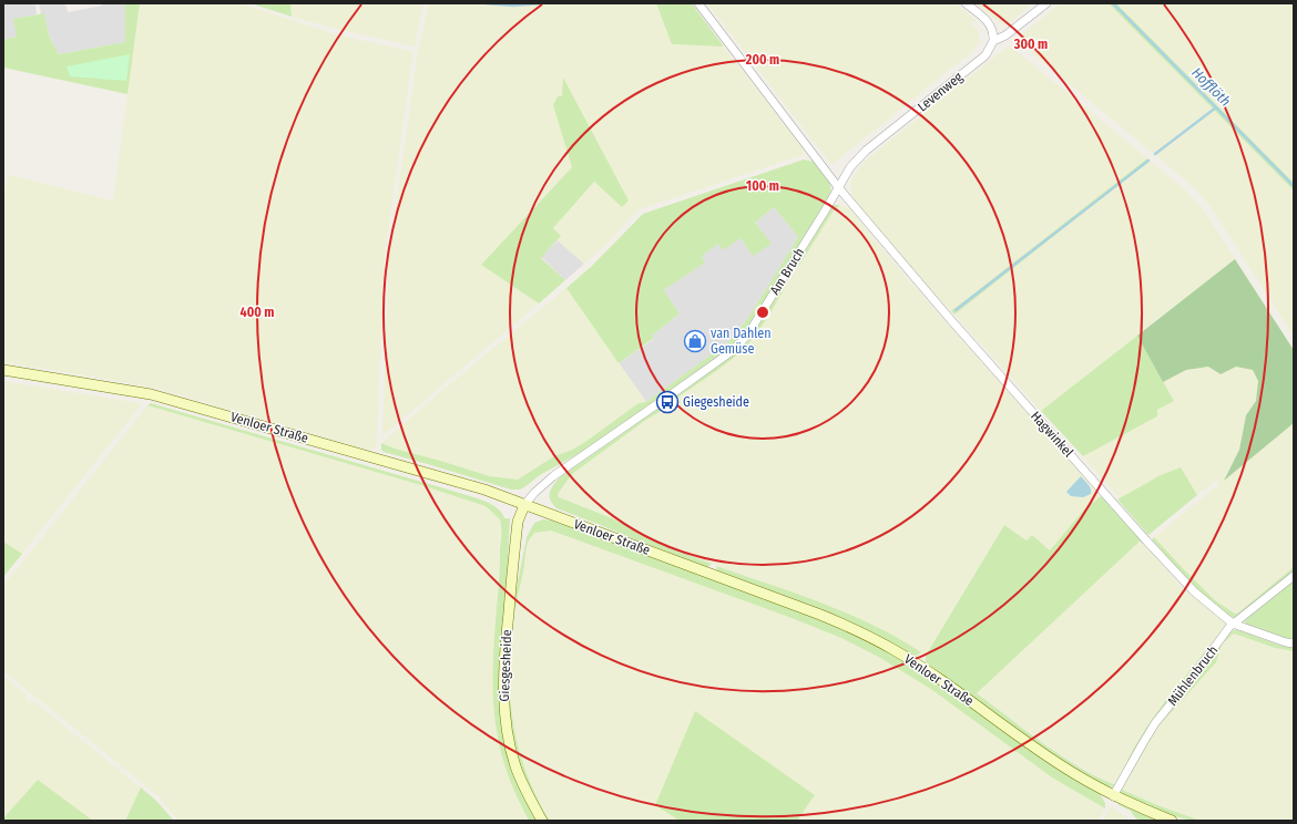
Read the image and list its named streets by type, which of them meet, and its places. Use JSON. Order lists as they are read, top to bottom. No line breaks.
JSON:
{"streets":{"main road":["Venloer Straße","Giesgesheide"],"street":["Levenweg","Am Bruch","Hagwinkel","Mühlenbruch"]},"crossings":[["Levenweg","Am Bruch"],["Levenweg","Hagwinkel"],["Am Bruch","Venloer Straße"],["Am Bruch","Hagwinkel"],["Am Bruch","Giesgesheide"],["Venloer Straße","Giesgesheide"],["Venloer Straße","Mühlenbruch"],["Hagwinkel","Mühlenbruch"]],"water":["Hofflöth"],"places":{"shop":["van Dahlen Gemüse"],"bus stop":["Giegesheide"]},"rings":["300 m","200 m","100 m","400 m"]}
